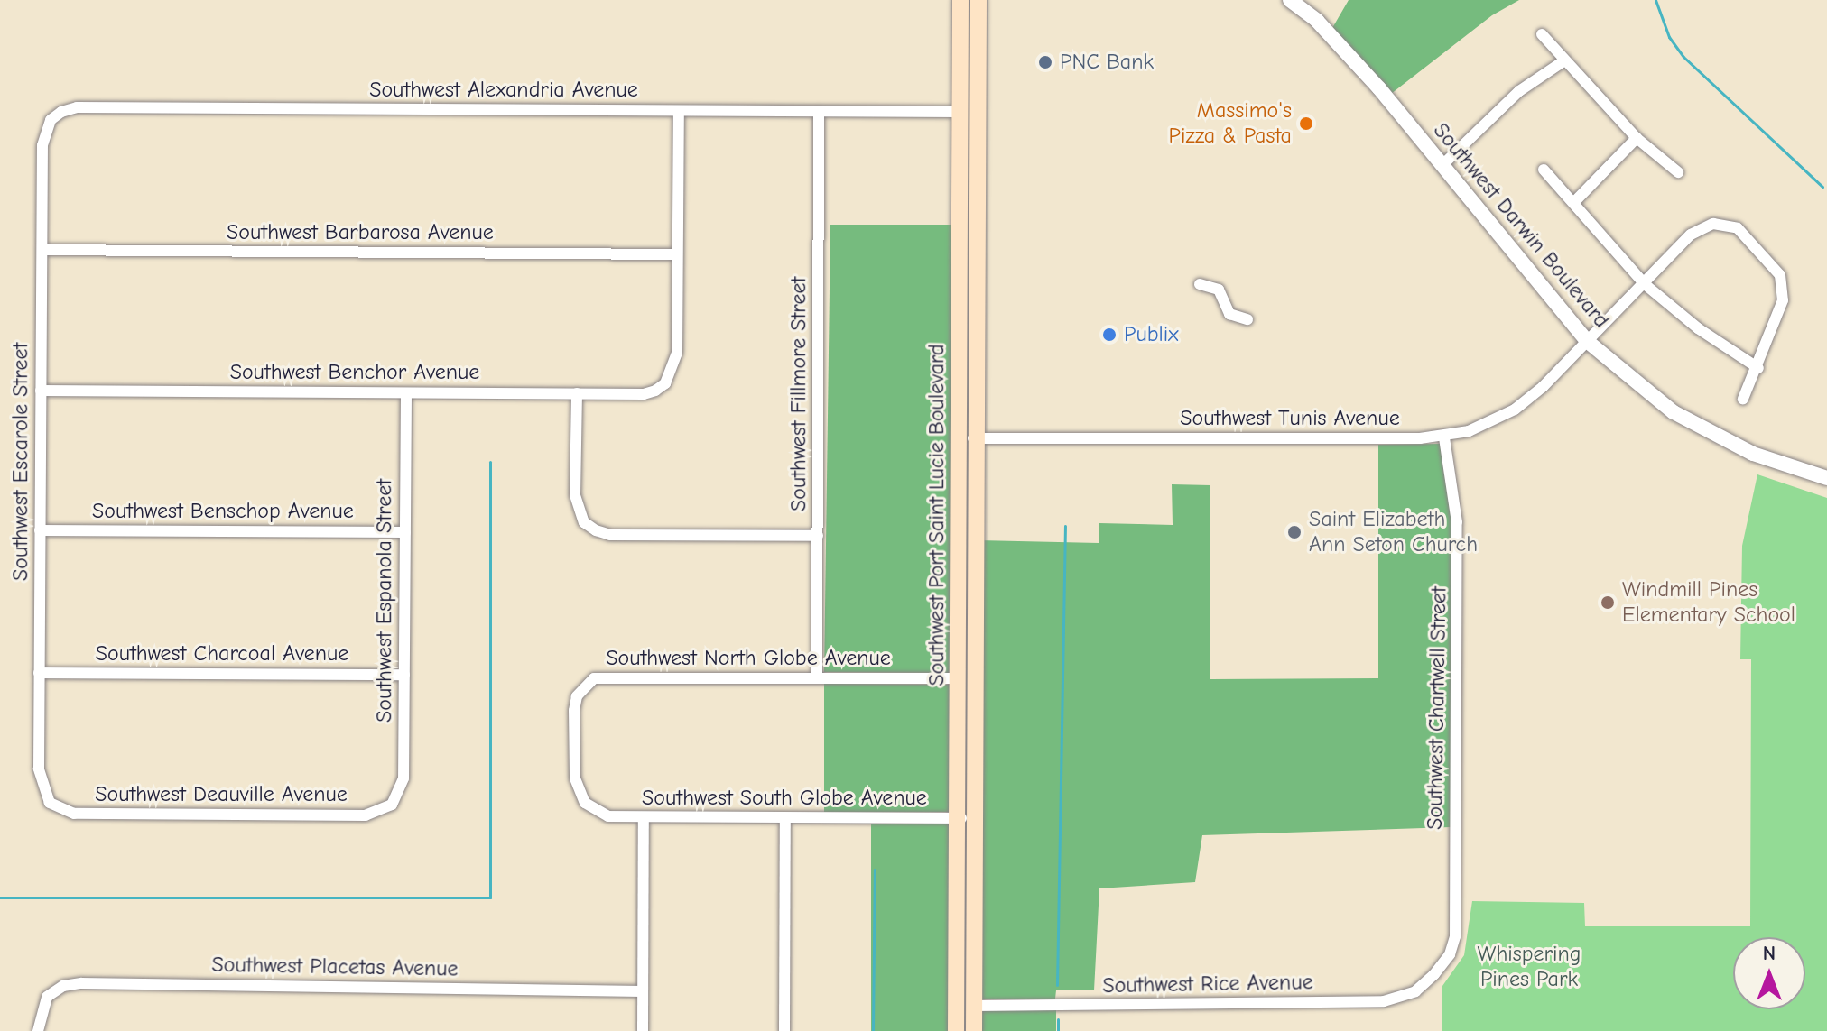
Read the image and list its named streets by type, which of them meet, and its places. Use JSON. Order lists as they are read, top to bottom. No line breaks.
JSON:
{"streets":{"main road":["Southwest Port Saint Lucie Boulevard"],"street":["Southwest Alexandria Avenue","Southwest Darwin Boulevard","Southwest Barbarosa Avenue","Southwest Benchor Avenue","Southwest Fillmore Street","Southwest Tunis Avenue","Southwest Escarole Street","Southwest Benschop Avenue","Southwest Espanola Street","Southwest Charcoal Avenue","Southwest North Globe Avenue","Southwest Chartwell Street","Southwest Deauville Avenue","Southwest South Globe Avenue","Southwest Placetas Avenue","Southwest Rice Avenue"]},"crossings":[["Southwest Alexandria Avenue","Southwest Fillmore Street"],["Southwest Alexandria Avenue","Southwest Escarole Street"],["Southwest Alexandria Avenue","Southwest Port Saint Lucie Boulevard"],["Southwest Darwin Boulevard","Southwest Tunis Avenue"],["Southwest Barbarosa Avenue","Southwest Benchor Avenue"],["Southwest Barbarosa Avenue","Southwest Escarole Street"],["Southwest Benchor Avenue","Southwest Escarole Street"],["Southwest Benchor Avenue","Southwest Espanola Street"],["Southwest Fillmore Street","Southwest North Globe Avenue"],["Southwest Tunis Avenue","Southwest Port Saint Lucie Boulevard"],["Southwest Tunis Avenue","Southwest Chartwell Street"],["Southwest Escarole Street","Southwest Benschop Avenue"],["Southwest Escarole Street","Southwest Charcoal Avenue"],["Southwest Escarole Street","Southwest Deauville Avenue"],["Southwest Benschop Avenue","Southwest Espanola Street"],["Southwest Port Saint Lucie Boulevard","Southwest North Globe Avenue"],["Southwest Port Saint Lucie Boulevard","Southwest South Globe Avenue"],["Southwest Port Saint Lucie Boulevard","Southwest Rice Avenue"],["Southwest Espanola Street","Southwest Charcoal Avenue"],["Southwest Espanola Street","Southwest Deauville Avenue"],["Southwest North Globe Avenue","Southwest South Globe Avenue"],["Southwest Chartwell Street","Southwest Rice Avenue"]],"parks":["Whispering Pines Park"],"places":["PNC Bank","Massimo's Pizza & Pasta","Publix","Saint Elizabeth Ann Seton Church","Windmill Pines Elementary School"],"north":"top"}
